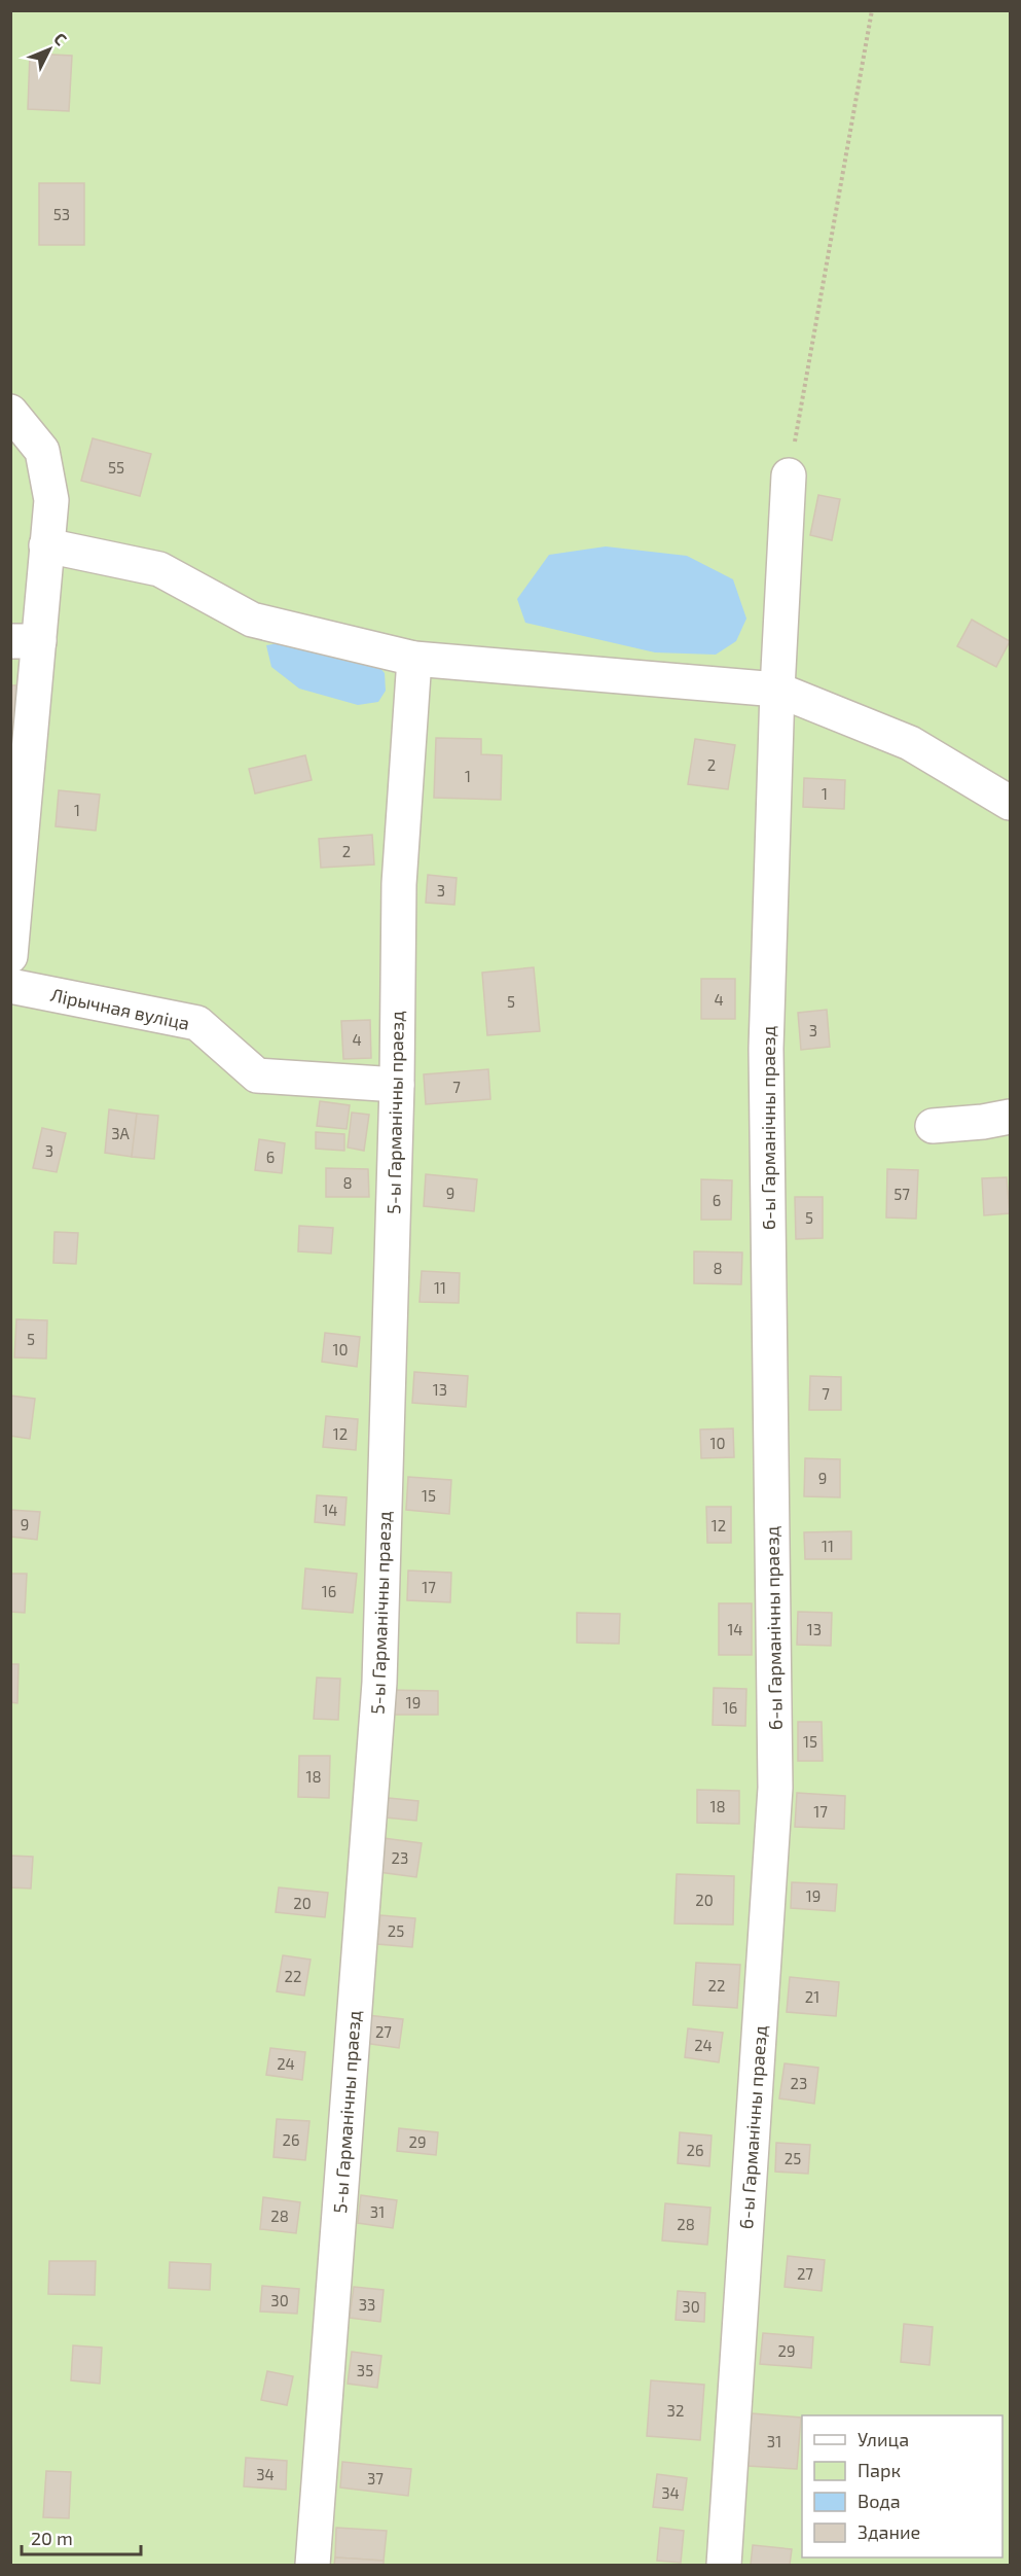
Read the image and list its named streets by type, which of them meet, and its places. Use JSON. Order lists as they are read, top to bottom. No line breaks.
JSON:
{"streets":{"lane":["Лірычная вуліца","5-ы Гарманічны праезд","6-ы Гарманічны праезд"]},"crossings":[["Лірычная вуліца","5-ы Гарманічны праезд"]],"house_numbers":["53","55","2","1","1","1","2","3","4","5","3","4","7","3А","3","6","8","9","57","6","5","8","11","5","10","13","7","12","10","9","15","14","9","12","11","17","16","14","13","19","16","15","18","18","17","23","19","20","20","25","22","22","21","27","24","24","23","26","29","26","25","31","28","28","27","30","33","30","29","35","32","31","34","37","34"],"legend":["Улица","Парк","Вода","Здание"],"scale_bar":"20 m","north":"top right"}
